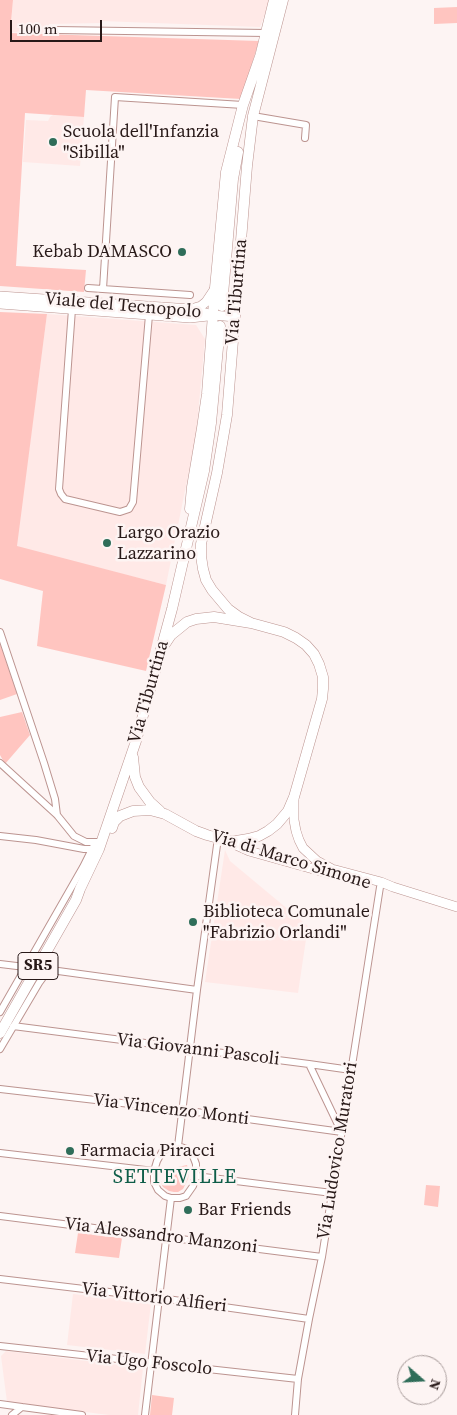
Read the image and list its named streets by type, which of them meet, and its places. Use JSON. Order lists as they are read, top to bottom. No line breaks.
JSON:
{"streets":{"main road":["Via Tiburtina","Viale del Tecnopolo","Via di Marco Simone","SR5"],"street":["Via Giovanni Pascoli","Via Vincenzo Monti","Via Ludovico Muratori","Via Alessandro Manzoni","Via Vittorio Alfieri","Via Ugo Foscolo"]},"crossings":[["Via Tiburtina","Viale del Tecnopolo"],["Via Tiburtina","Via di Marco Simone"],["Via di Marco Simone","Via Ludovico Muratori"],["Via Giovanni Pascoli","Via Ludovico Muratori"],["Via Vincenzo Monti","Via Ludovico Muratori"],["Via Ludovico Muratori","Via Alessandro Manzoni"],["Via Ludovico Muratori","Via Vittorio Alfieri"],["Via Ludovico Muratori","Via Ugo Foscolo"]],"districts":["SETTEVILLE"],"places":["Scuola dell'Infanzia \"Sibilla\"","Kebab DAMASCO","Largo Orazio Lazzarino","Biblioteca Comunale \"Fabrizio Orlandi\"","Farmacia Piracci","Bar Friends"],"scale_bar":"100 m","north":"right"}
